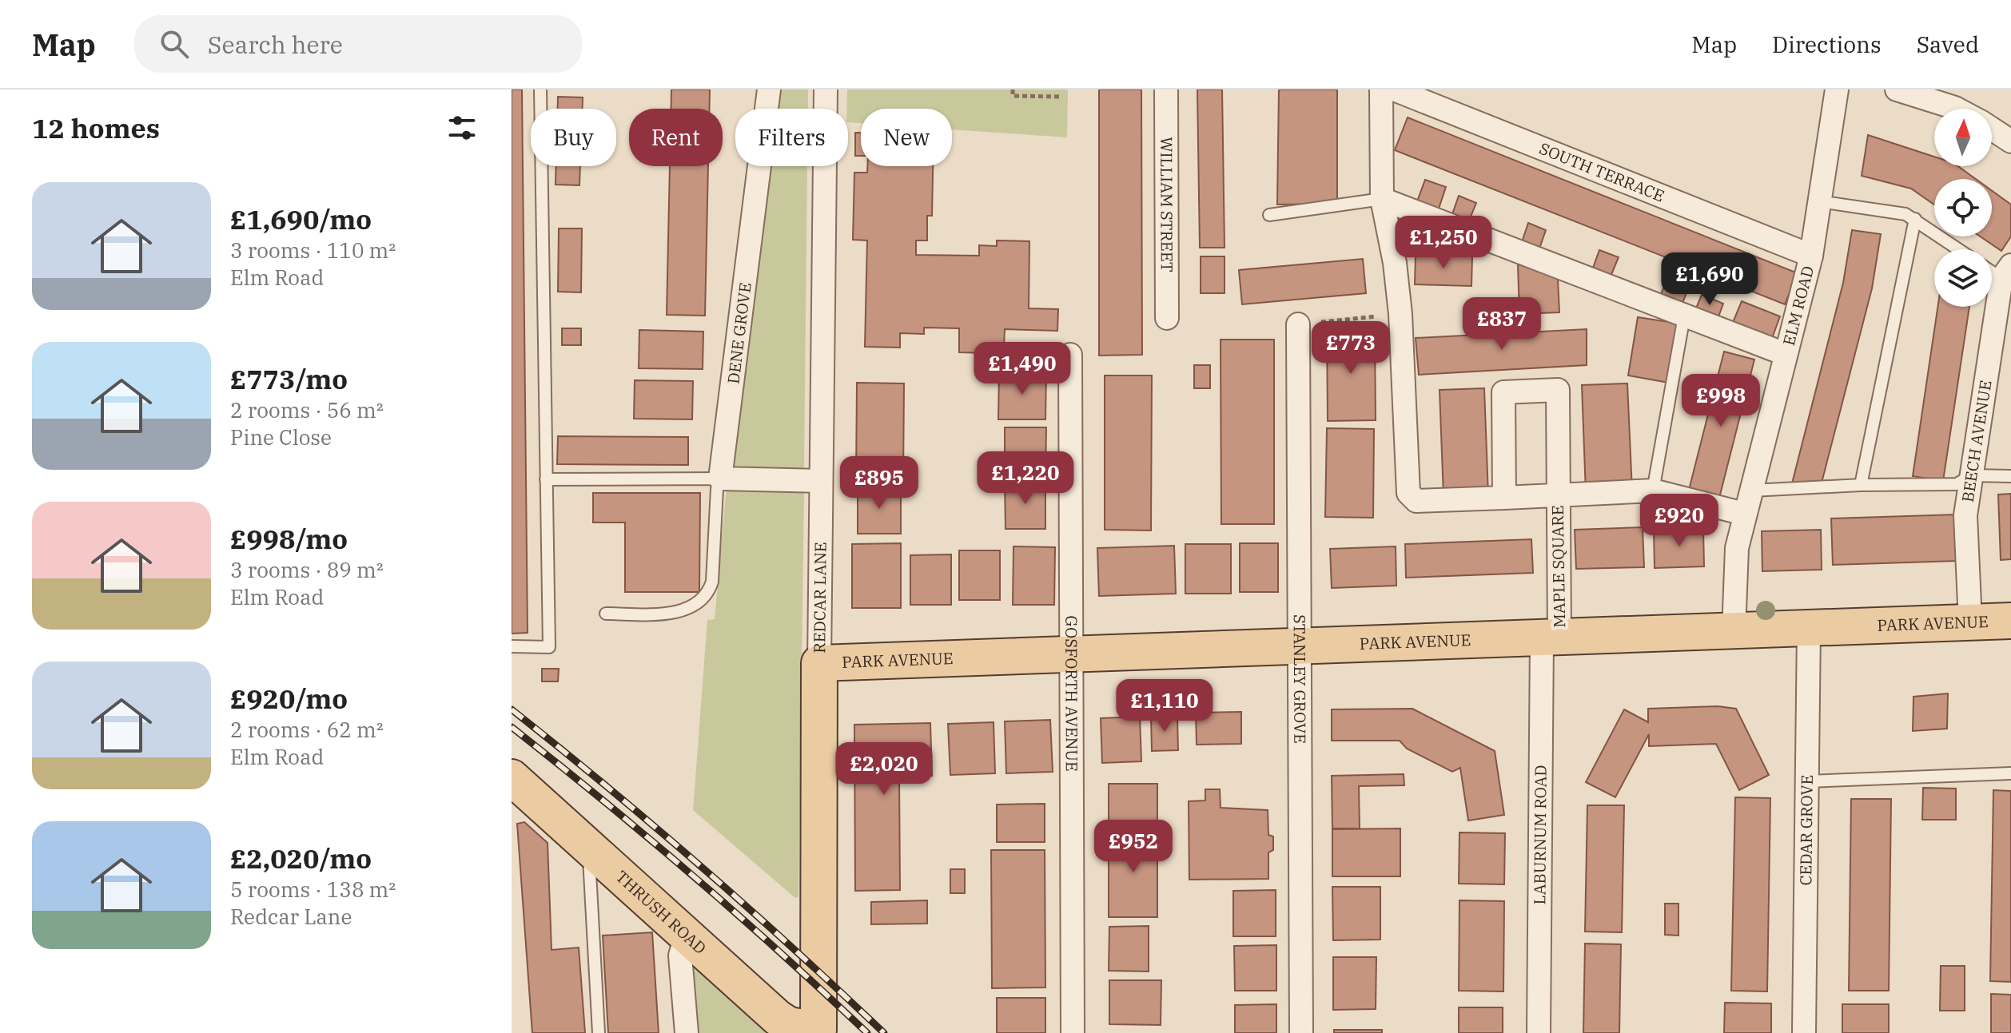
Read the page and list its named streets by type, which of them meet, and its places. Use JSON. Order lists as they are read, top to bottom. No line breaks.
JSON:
{"streets":{"main road":["REDCAR LANE","PARK AVENUE","THRUSH ROAD"],"street":["SOUTH TERRACE","WILLIAM STREET","ELM ROAD","DENE GROVE","BEECH AVENUE","MAPLE SQUARE","STANLEY GROVE","GOSFORTH AVENUE","CEDAR GROVE","LABURNUM ROAD"]},"crossings":[["SOUTH TERRACE","ELM ROAD"],["ELM ROAD","PARK AVENUE"],["BEECH AVENUE","PARK AVENUE"],["MAPLE SQUARE","PARK AVENUE"],["MAPLE SQUARE","LABURNUM ROAD"],["REDCAR LANE","PARK AVENUE"],["REDCAR LANE","THRUSH ROAD"],["PARK AVENUE","STANLEY GROVE"],["PARK AVENUE","GOSFORTH AVENUE"],["PARK AVENUE","CEDAR GROVE"],["PARK AVENUE","LABURNUM ROAD"]],"north":"top","page":{"header":"Map","search":"Search here","nav":["Map","Directions","Saved"],"heading":"12 homes","chip":["Buy","Rent","Filters","New"],"list":[{"name":"£1,690/mo","note":"3 rooms · 110 m² · Elm Road"},{"name":"£773/mo","note":"2 rooms · 56 m² · Pine Close"},{"name":"£998/mo","note":"3 rooms · 89 m² · Elm Road"},{"name":"£920/mo","note":"2 rooms · 62 m² · Elm Road"},{"name":"£2,020/mo","note":"5 rooms · 138 m² · Redcar Lane"}],"price":["£1,250","£1,690","£837","£773","£1,490","£998","£1,220","£895","£920","£1,110","£2,020","£952"]}}
